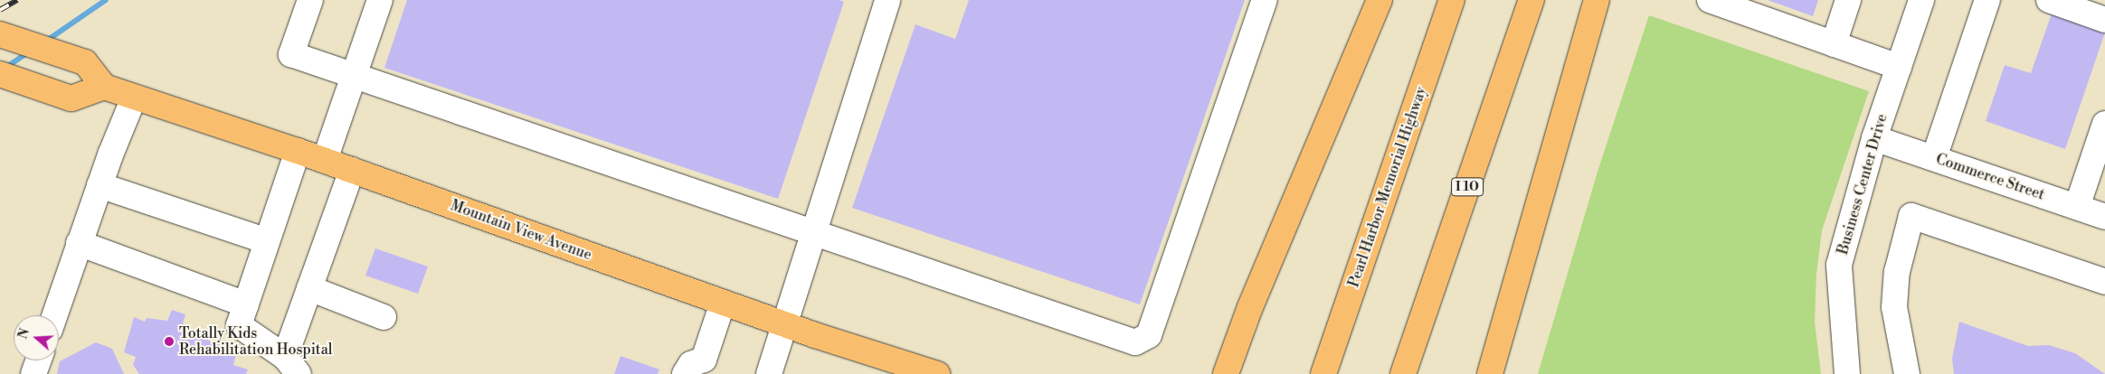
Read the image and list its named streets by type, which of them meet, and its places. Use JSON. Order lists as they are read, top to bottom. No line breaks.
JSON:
{"streets":{"main road":["Pearl Harbor Memorial Highway","I 10","Mountain View Avenue"],"street":["Commerce Street","Business Center Drive"]},"crossings":[["Commerce Street","Business Center Drive"]],"places":["Totally Kids Rehabilitation Hospital"],"north":"left"}
